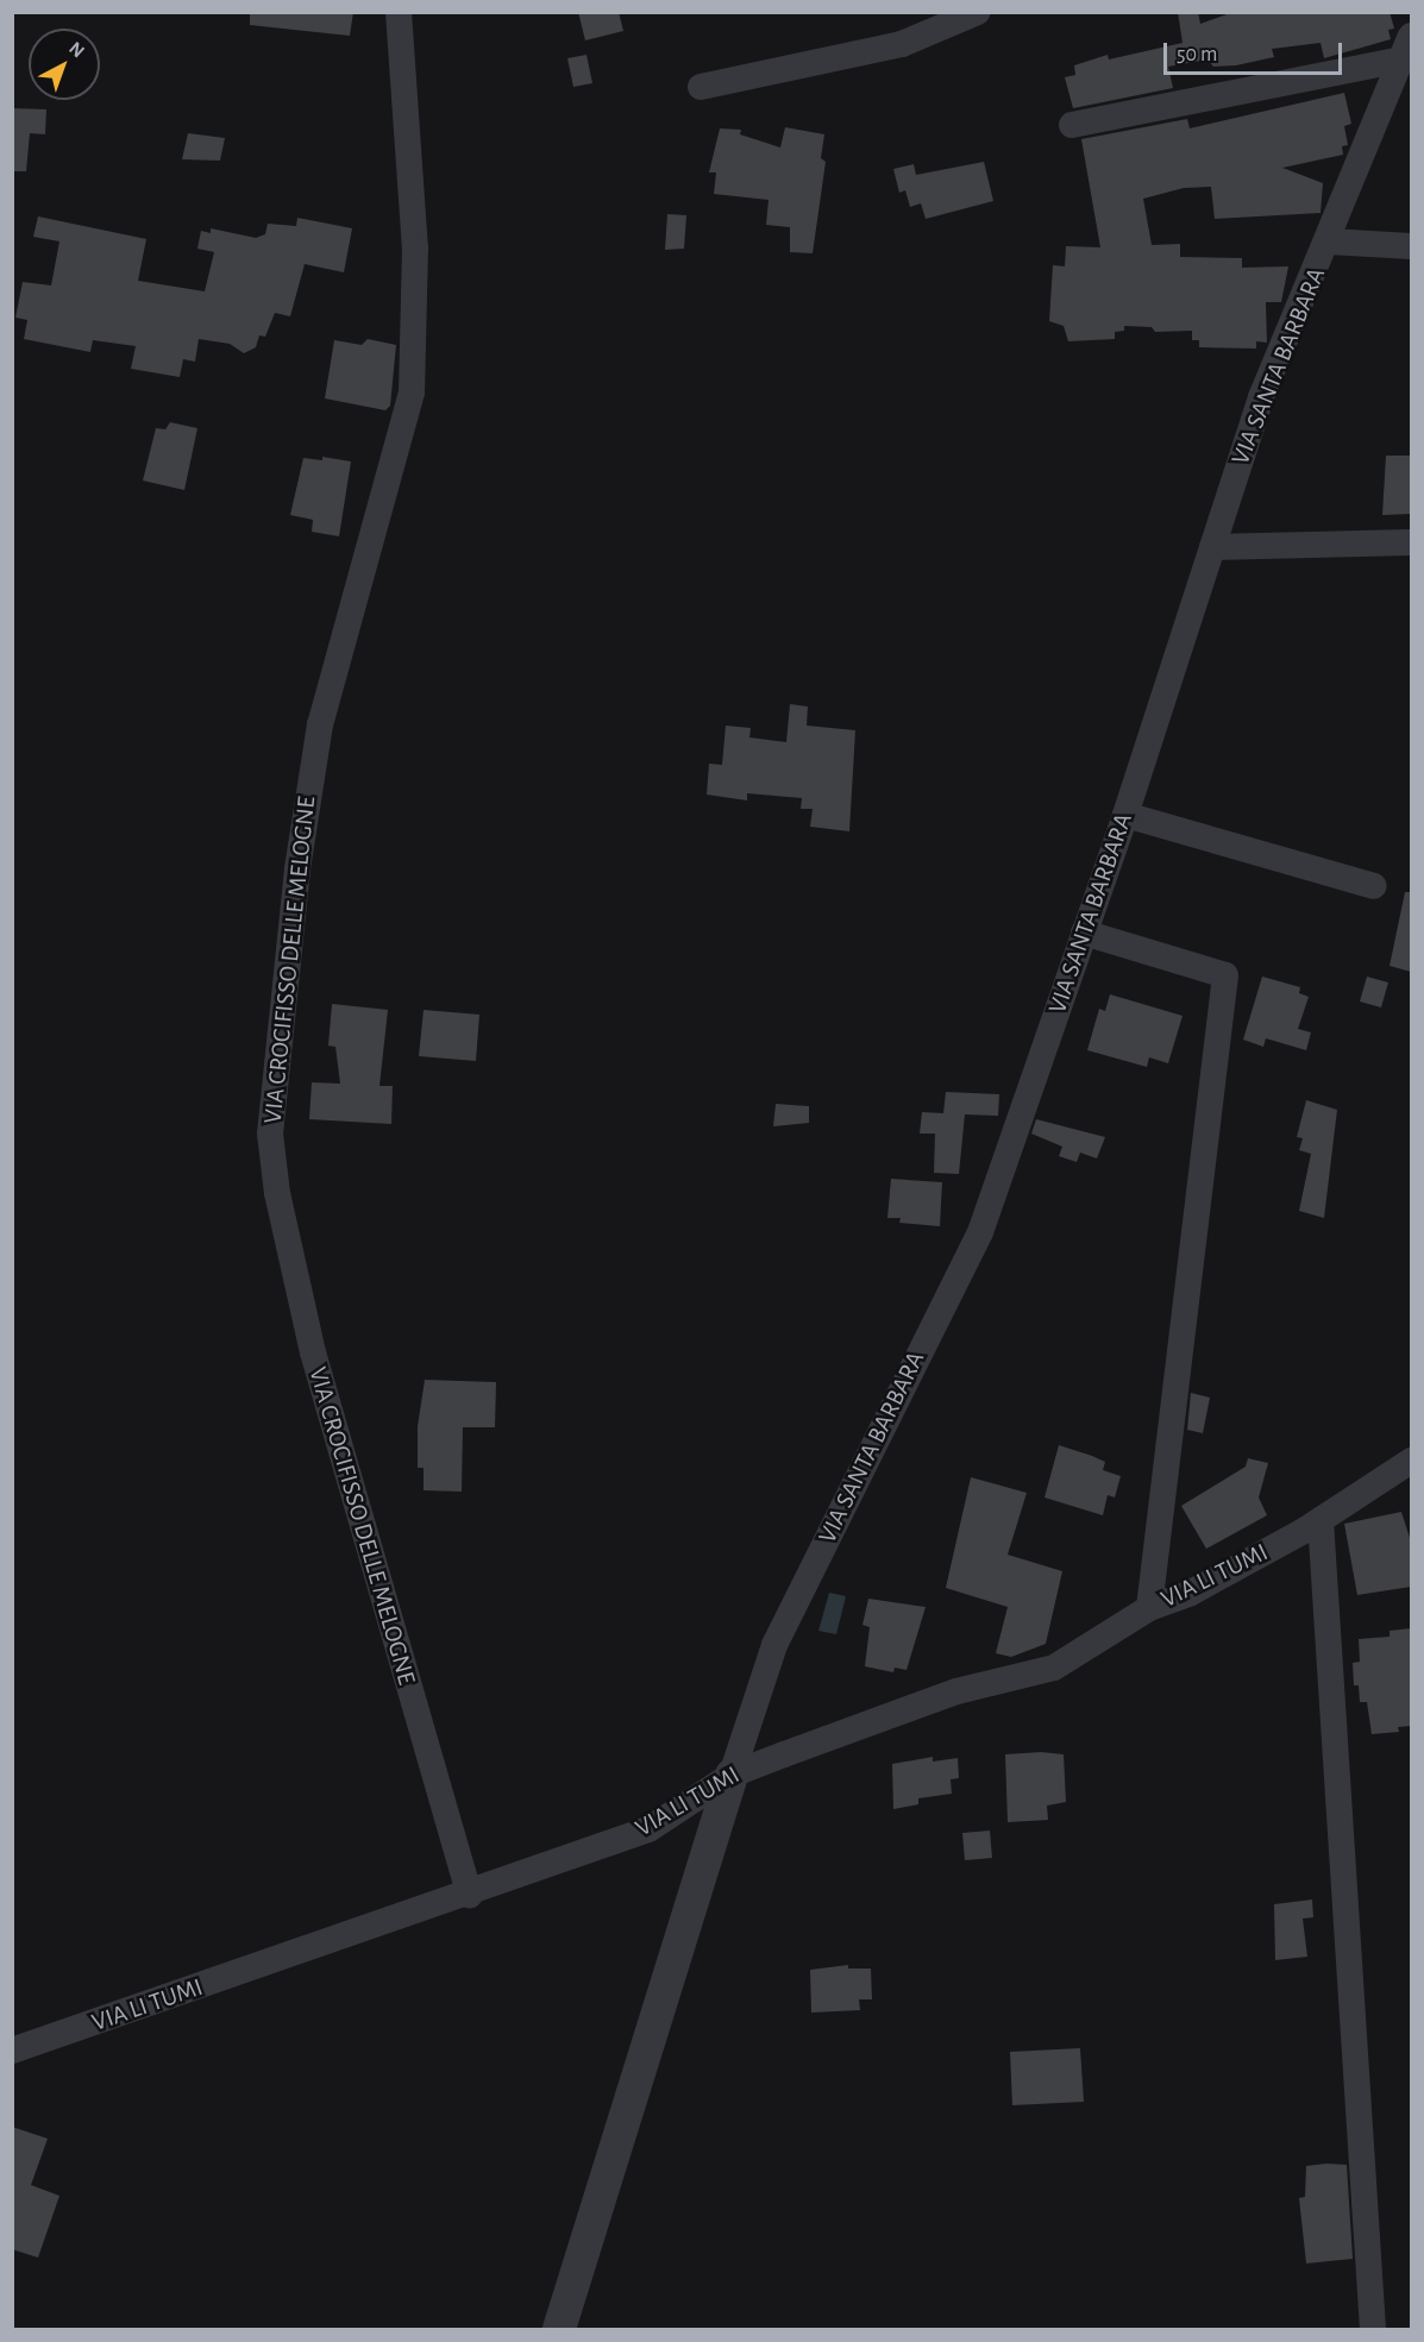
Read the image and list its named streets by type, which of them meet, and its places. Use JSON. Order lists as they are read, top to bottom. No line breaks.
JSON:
{"streets":{"street":["VIA SANTA BARBARA","VIA CROCIFISSO DELLE MELOGNE","VIA LI TUMI"]},"crossings":[["VIA SANTA BARBARA","VIA LI TUMI"],["VIA CROCIFISSO DELLE MELOGNE","VIA LI TUMI"]],"scale_bar":"50 m","north":"top right"}
